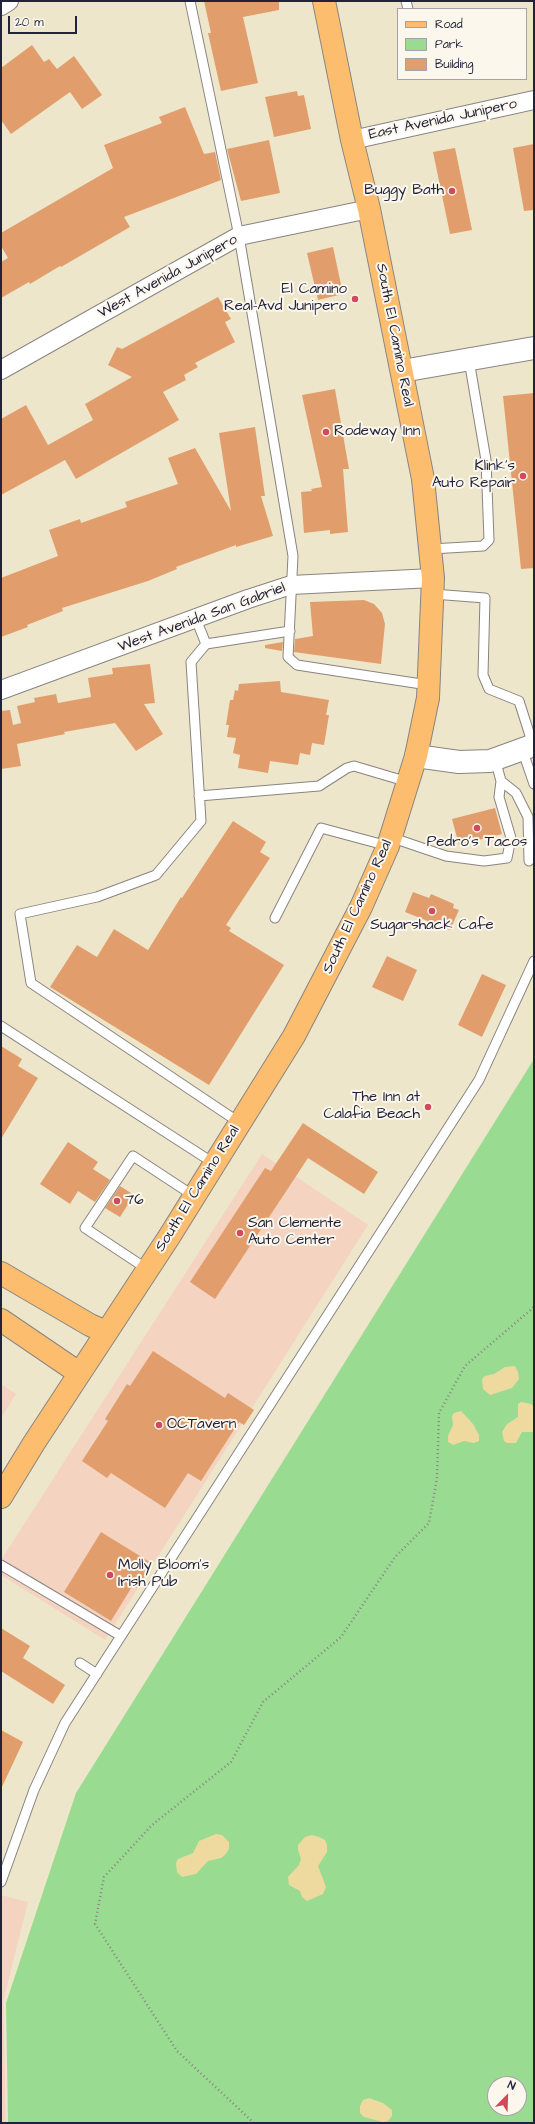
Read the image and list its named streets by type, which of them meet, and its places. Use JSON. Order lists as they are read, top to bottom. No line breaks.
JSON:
{"streets":{"main road":["South El Camino Real"],"street":["East Avenida Junipero","West Avenida Junipero","West Avenida San Gabriel"]},"crossings":[["East Avenida Junipero","South El Camino Real"],["West Avenida Junipero","South El Camino Real"],["South El Camino Real","West Avenida San Gabriel"]],"places":["Buggy Bath","El Camino Real-Avd Junipero","Rodeway Inn","Klink's Auto Repair","Pedro's Tacos","Sugarshack Cafe","The Inn at Calafia Beach","76","San Clemente Auto Center","OCTavern","Molly Bloom's Irish Pub"],"legend":["Road","Park","Building"],"scale_bar":"20 m","north":"top right"}
